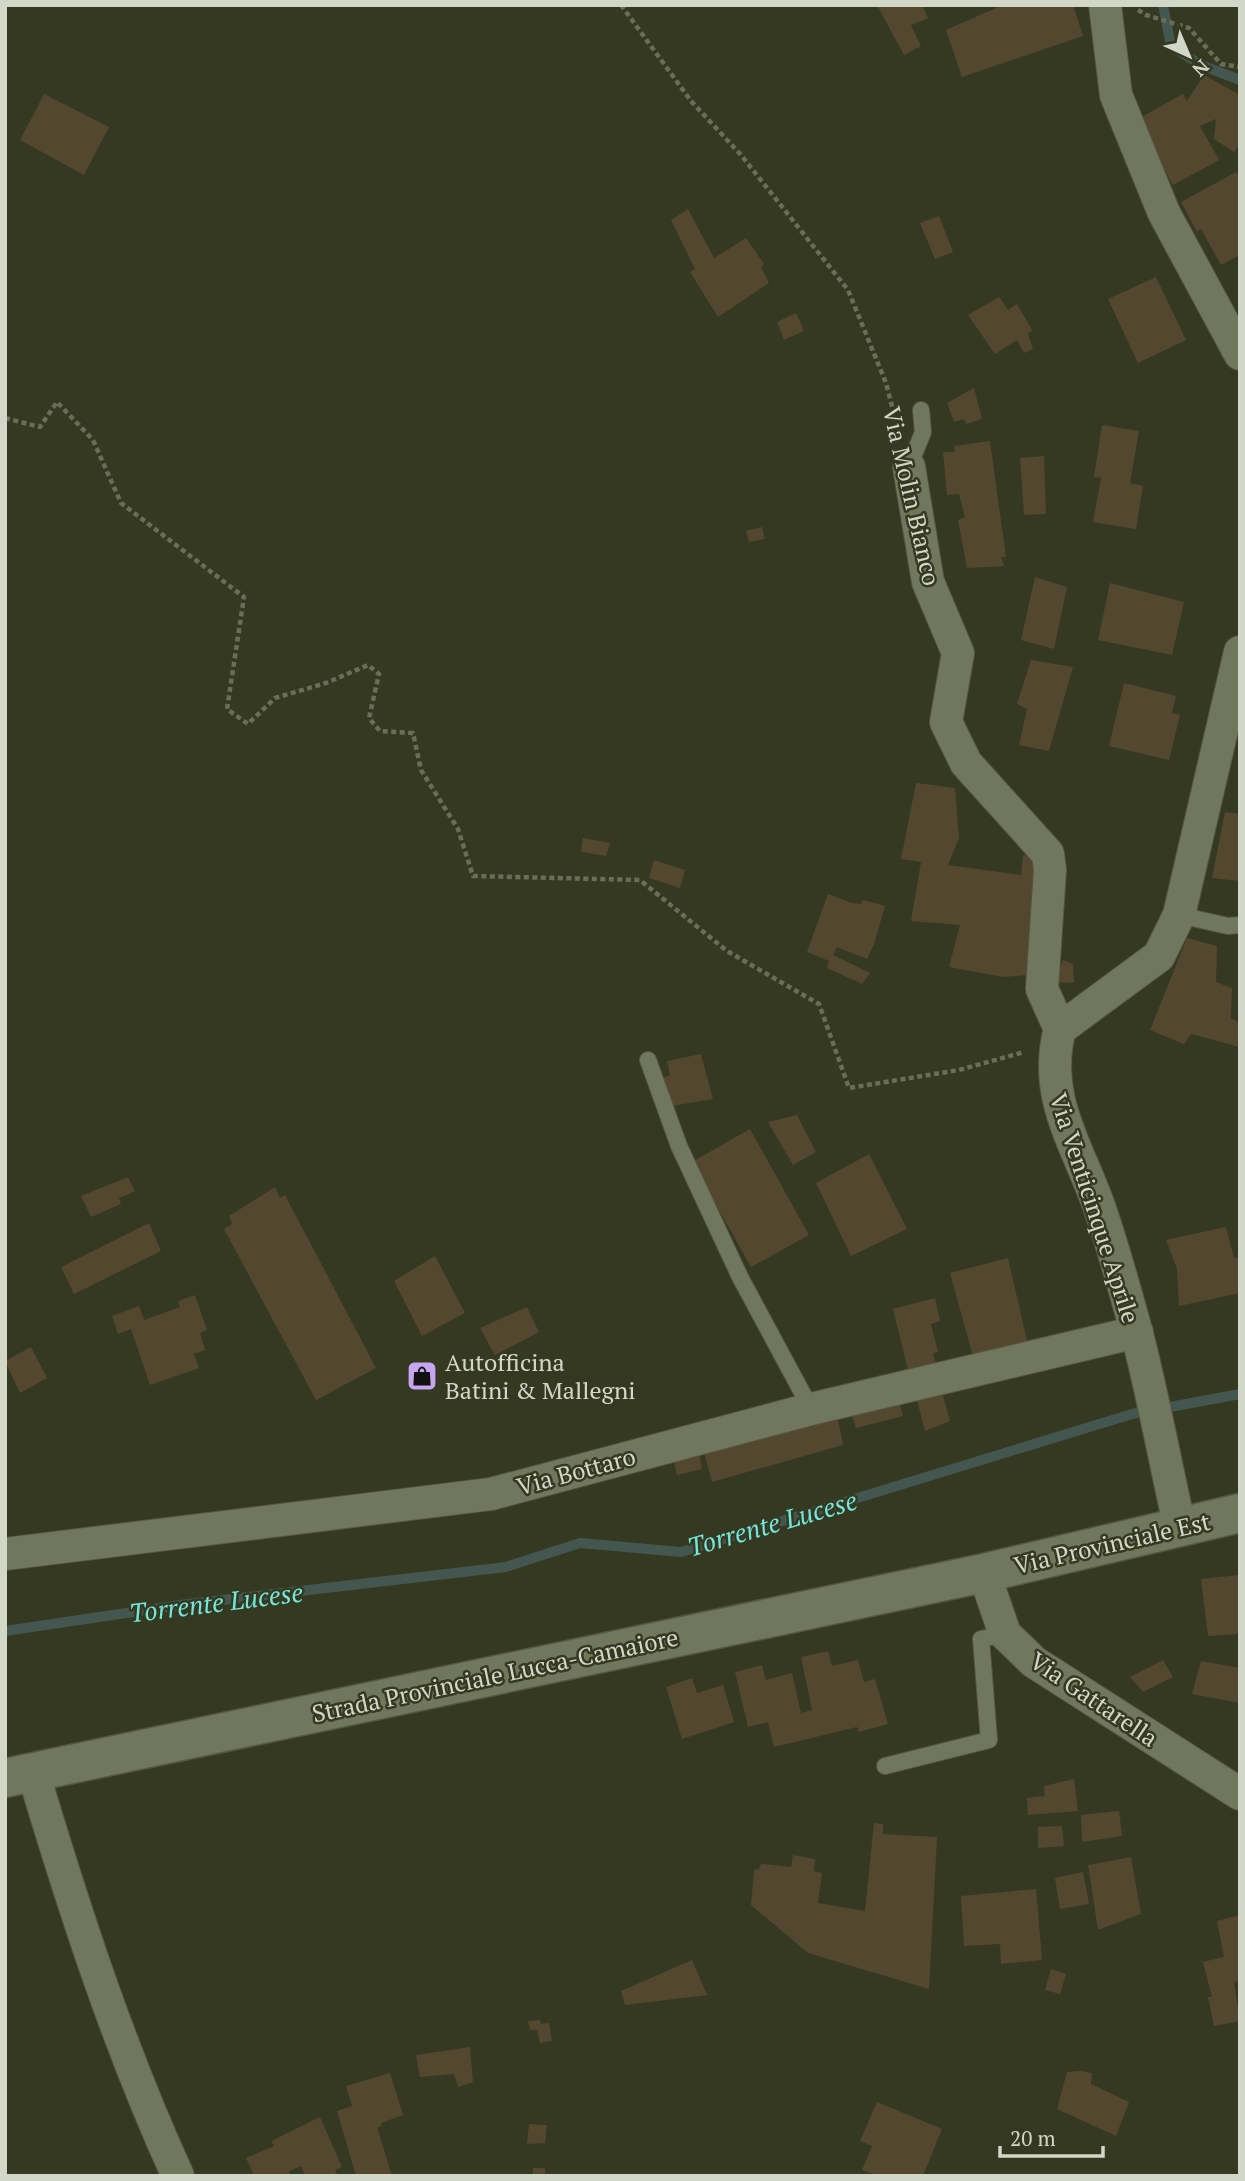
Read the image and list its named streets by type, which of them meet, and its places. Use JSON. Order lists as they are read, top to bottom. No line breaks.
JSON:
{"streets":{"main road":["Via Provinciale Est","Strada Provinciale Lucca-Camaiore"],"street":["Via Molin Bianco","Via Venticinque Aprile","Via Bottaro","Via Gattarella"]},"crossings":[["Via Molin Bianco","Via Venticinque Aprile"],["Via Venticinque Aprile","Via Bottaro"],["Via Venticinque Aprile","Via Provinciale Est"],["Via Provinciale Est","Strada Provinciale Lucca-Camaiore"],["Via Provinciale Est","Via Gattarella"],["Strada Provinciale Lucca-Camaiore","Via Gattarella"]],"water":["Torrente Lucese"],"places":{"shop":["Autofficina Batini & Mallegni"]},"scale_bar":"20 m","north":"bottom right"}
